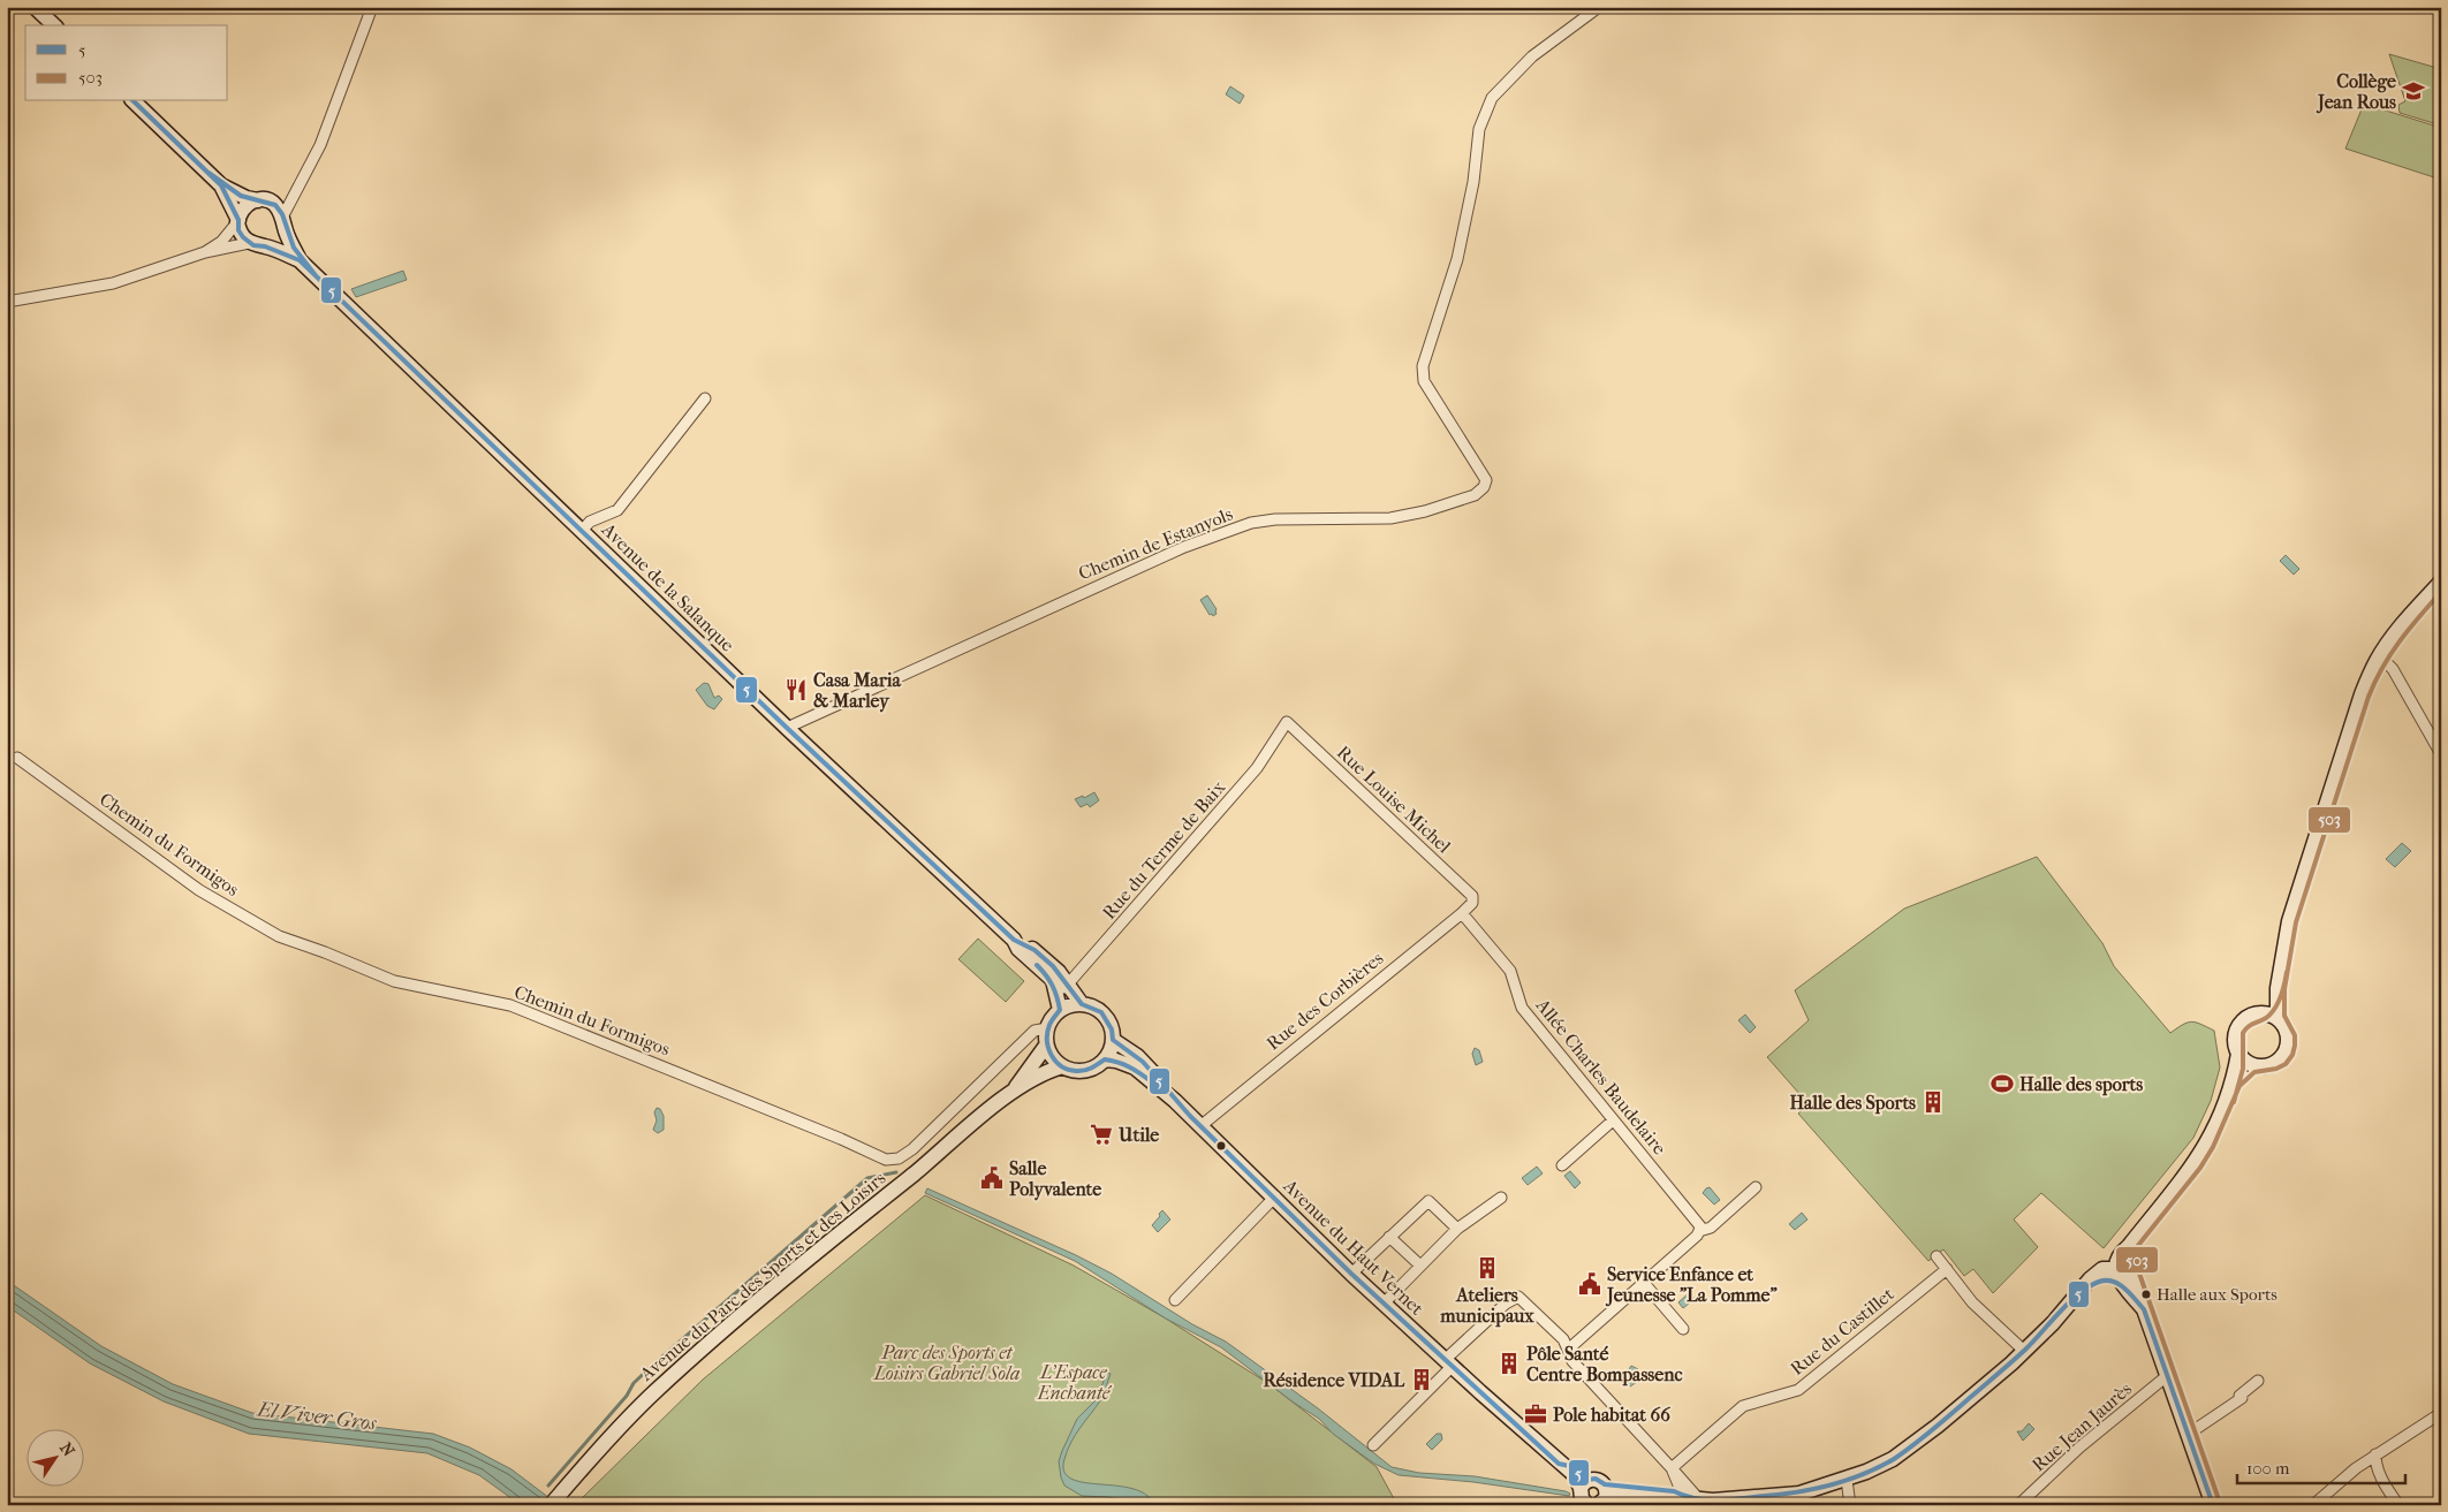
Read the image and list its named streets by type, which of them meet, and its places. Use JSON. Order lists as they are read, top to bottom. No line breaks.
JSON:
{"streets":{"main road":["Avenue de la Salanque","Avenue du Haut Vernet","Avenue du Parc des Sports et des Loisirs"],"street":["Chemin de Estanyols","Rue Louise Michel","Chemin du Formigos","Rue du Terme de Baix","Rue des Corbières","Allée Charles Baudelaire","Rue du Castillet","Rue Jean Jaurès"]},"crossings":[["Chemin de Estanyols","Avenue de la Salanque"],["Rue Louise Michel","Rue du Terme de Baix"],["Rue Louise Michel","Rue des Corbières"],["Chemin du Formigos","Avenue du Haut Vernet"],["Chemin du Formigos","Avenue du Parc des Sports et des Loisirs"],["Rue des Corbières","Allée Charles Baudelaire"],["Rue des Corbières","Avenue du Haut Vernet"],["Avenue du Haut Vernet","Avenue du Parc des Sports et des Loisirs"]],"water":["El Viver Gros"],"parks":["Parc des Sports et Loisirs Gabriel Sola","L'Espace Enchanté"],"places":{"school or university":["Collège Jean Rous"],"restaurant":["Casa Maria & Marley"],"sports":["Halle des sports"],"building":["Halle des Sports","Ateliers municipaux","Pôle Santé Centre Bompassenc","Résidence VIDAL"],"supermarket":["Utile"],"public building":["Salle Polyvalente","Service Enfance et Jeunesse \"La Pomme\""],"other":["Halle aux Sports"],"office":["Pole habitat 66"]},"lines":["transit line 5","transit line 503"],"legend":["5","503"],"scale_bar":"100 m","north":"top right"}
